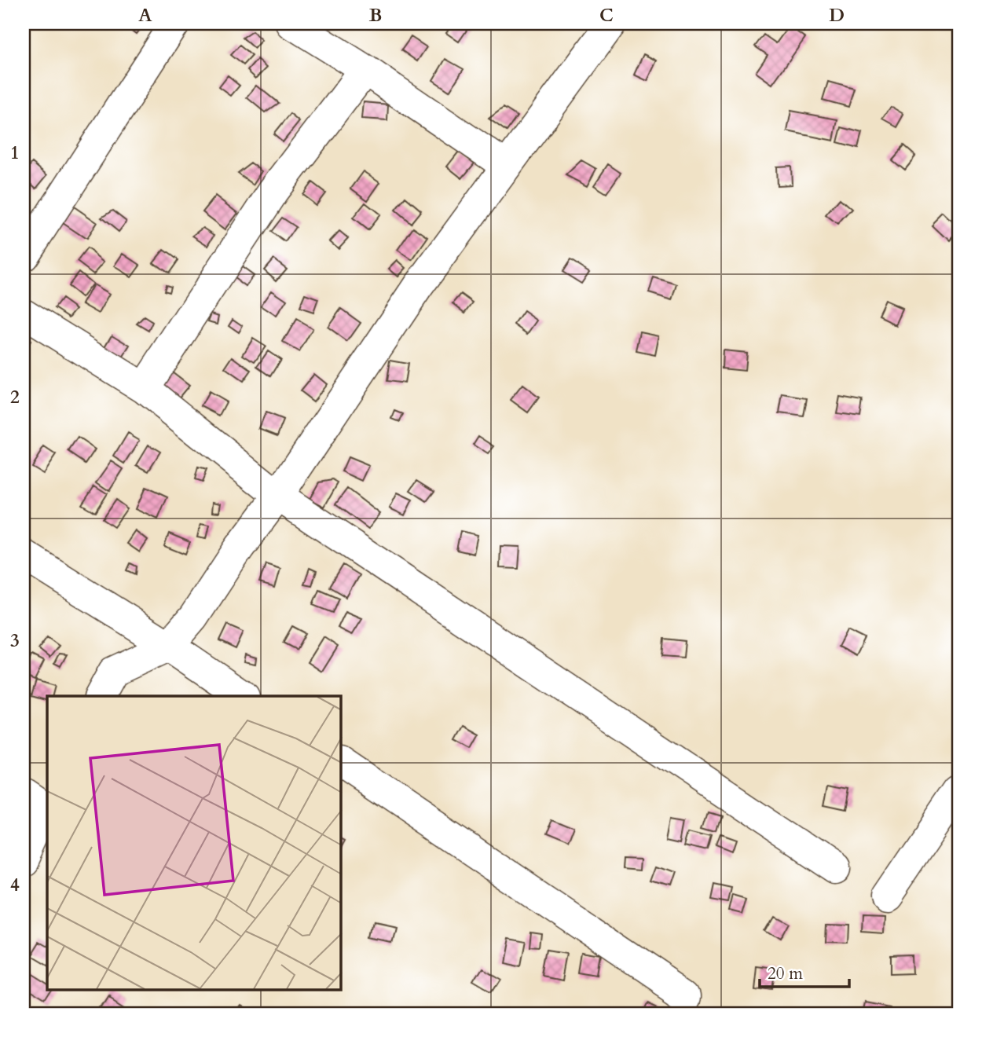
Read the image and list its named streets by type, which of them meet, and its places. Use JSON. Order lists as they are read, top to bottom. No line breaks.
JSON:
{"scale_bar":"20 m","grid":{"columns":["A","B","C","D"],"rows":["1","2","3","4"]}}
